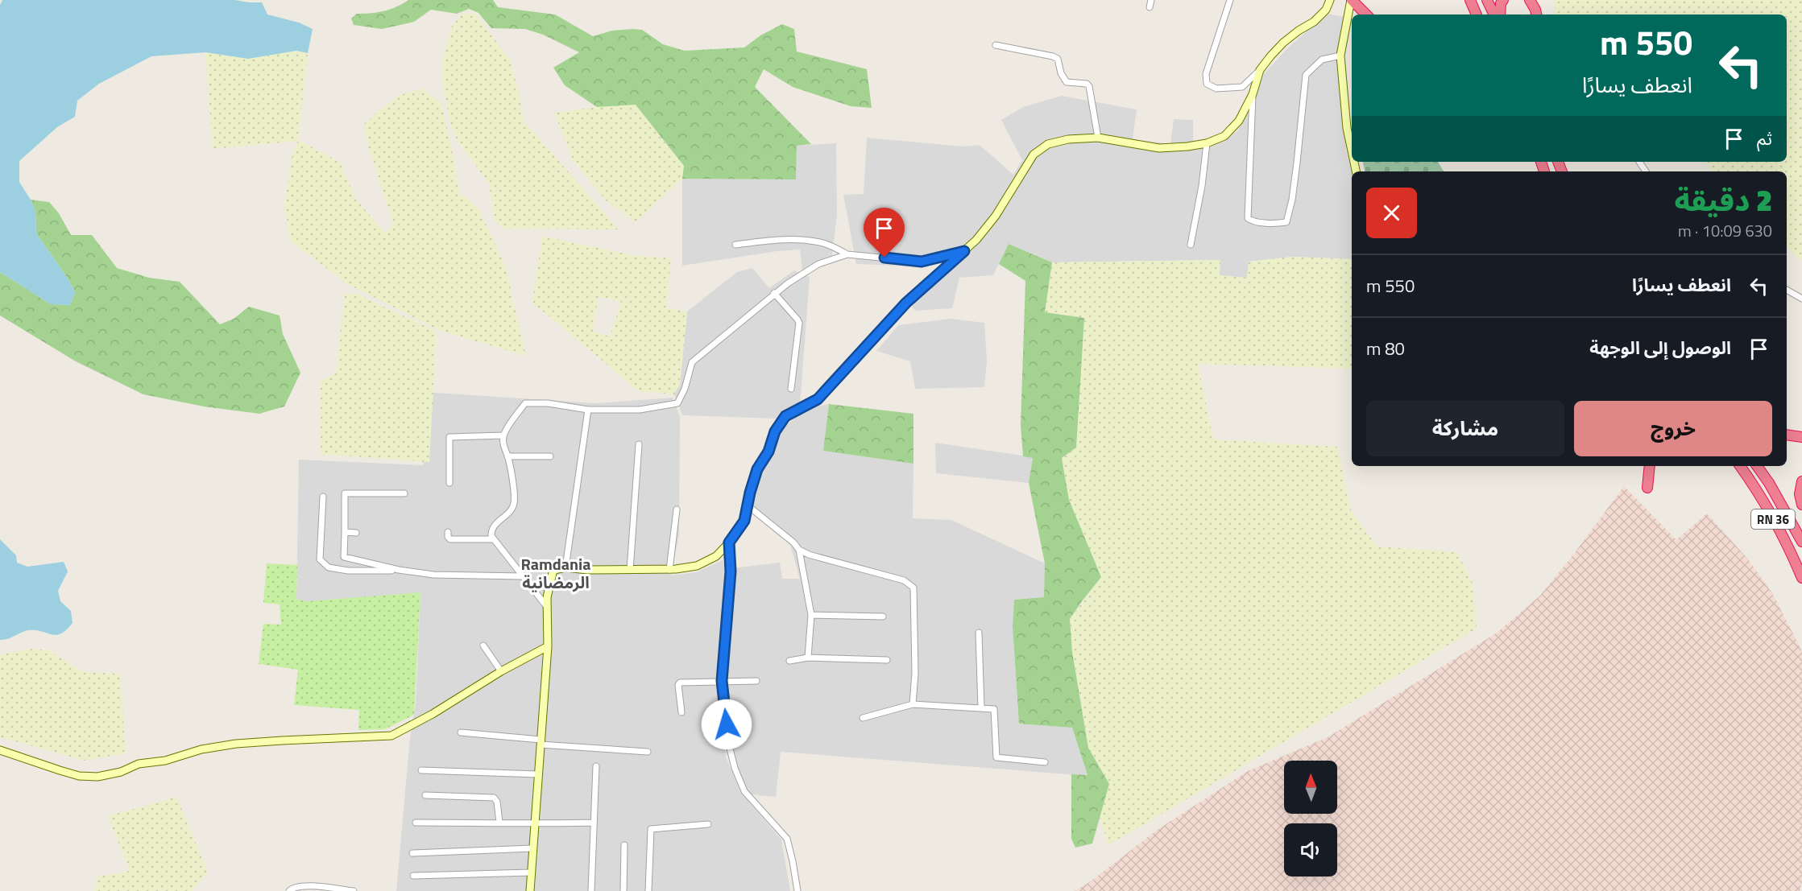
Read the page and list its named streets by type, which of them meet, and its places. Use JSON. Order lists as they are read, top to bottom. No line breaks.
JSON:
{"streets":{"highway":["RN 36"]},"districts":["Ramdania الرمضانية"],"north":"top","page":{"turn":["550 m","انعطف يسارًا"],"then":"ثم","heading":["2 دقيقة","630 m · 10:09"],"list":[{"name":"انعطف يسارًا","value":"550 m"},{"name":"الوصول إلى الوجهة","value":"80 m"}],"buttons":["خروج","مشاركة"]}}
